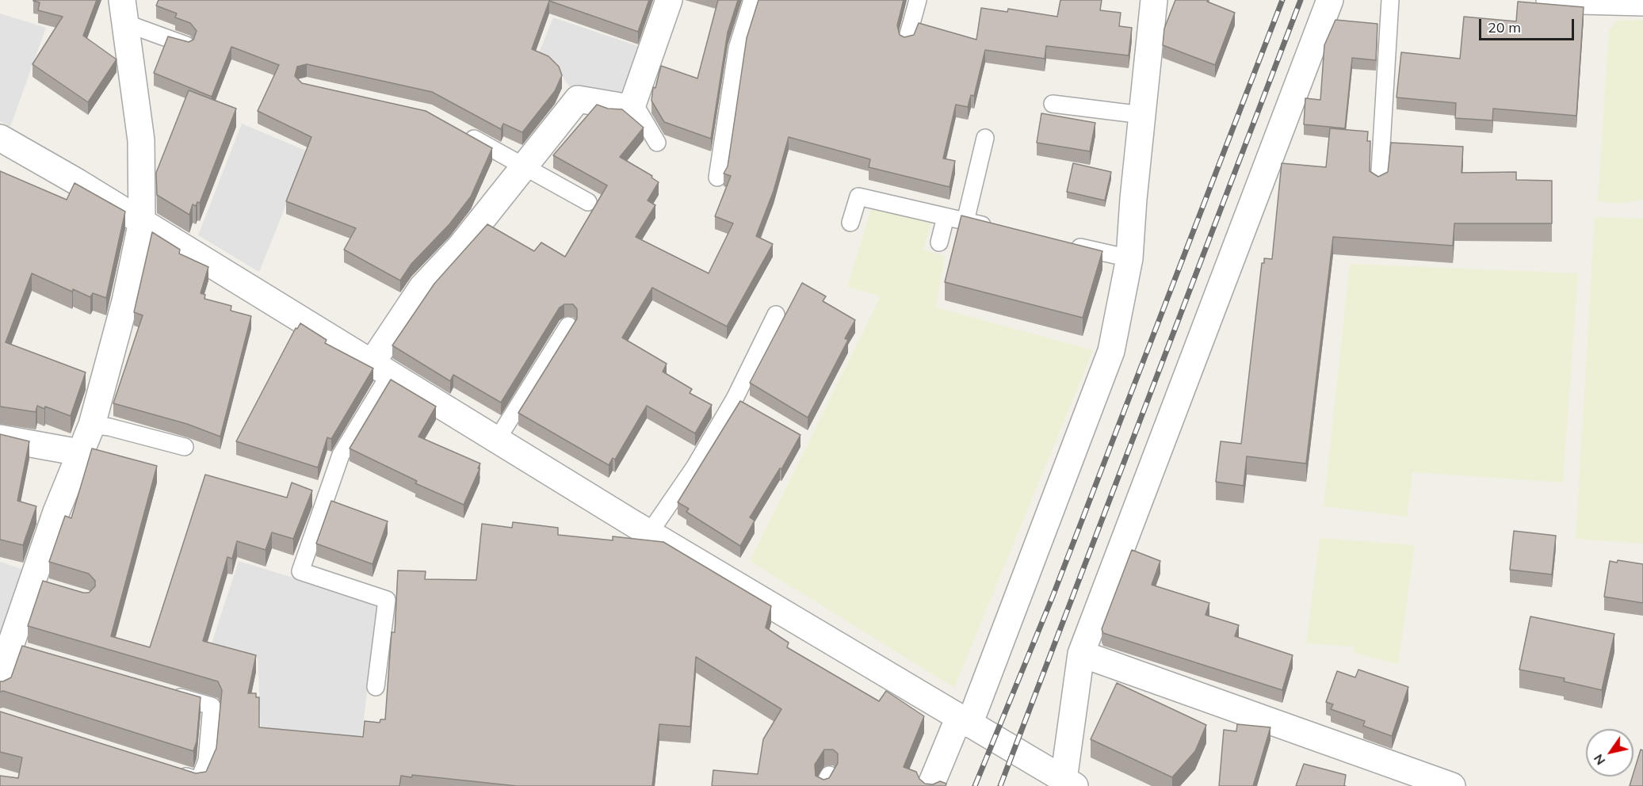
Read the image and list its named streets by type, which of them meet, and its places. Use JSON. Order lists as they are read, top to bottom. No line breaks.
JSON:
{"scale_bar":"20 m","north":"bottom left"}
